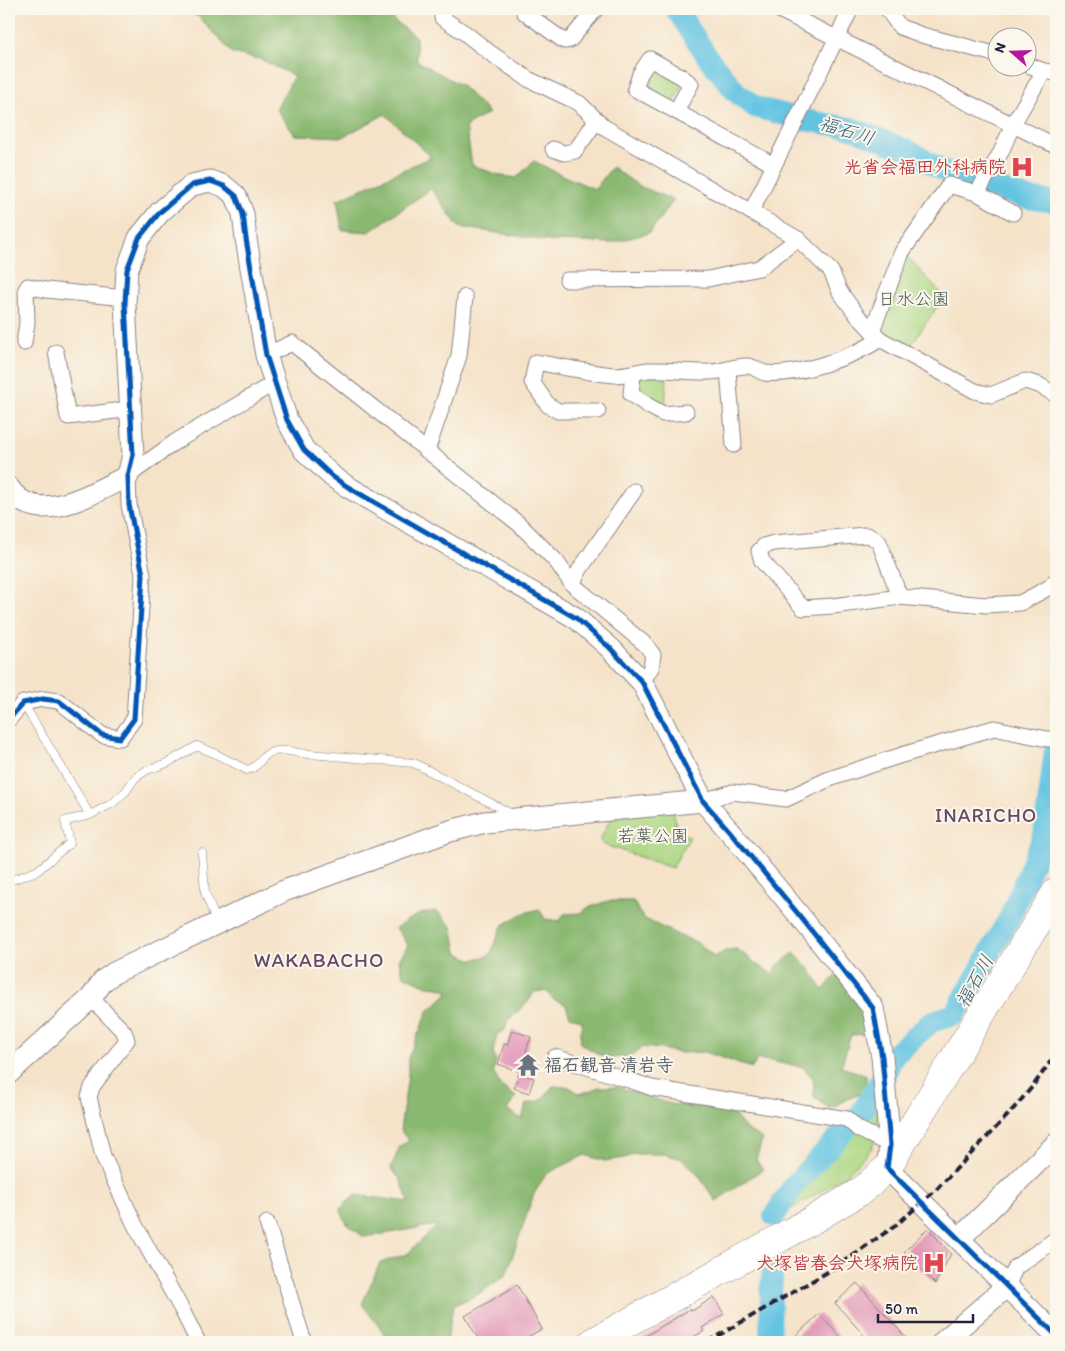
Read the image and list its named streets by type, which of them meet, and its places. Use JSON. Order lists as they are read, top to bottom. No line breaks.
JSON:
{"districts":["INARICHO","WAKABACHO"],"water":["福石川"],"parks":["日水公園","若葉公園"],"places":{"hospital":["光省会福田外科病院","犬塚皆春会犬塚病院"],"temple":["福石観音 清岩寺"]},"scale_bar":"50 m","north":"left"}
